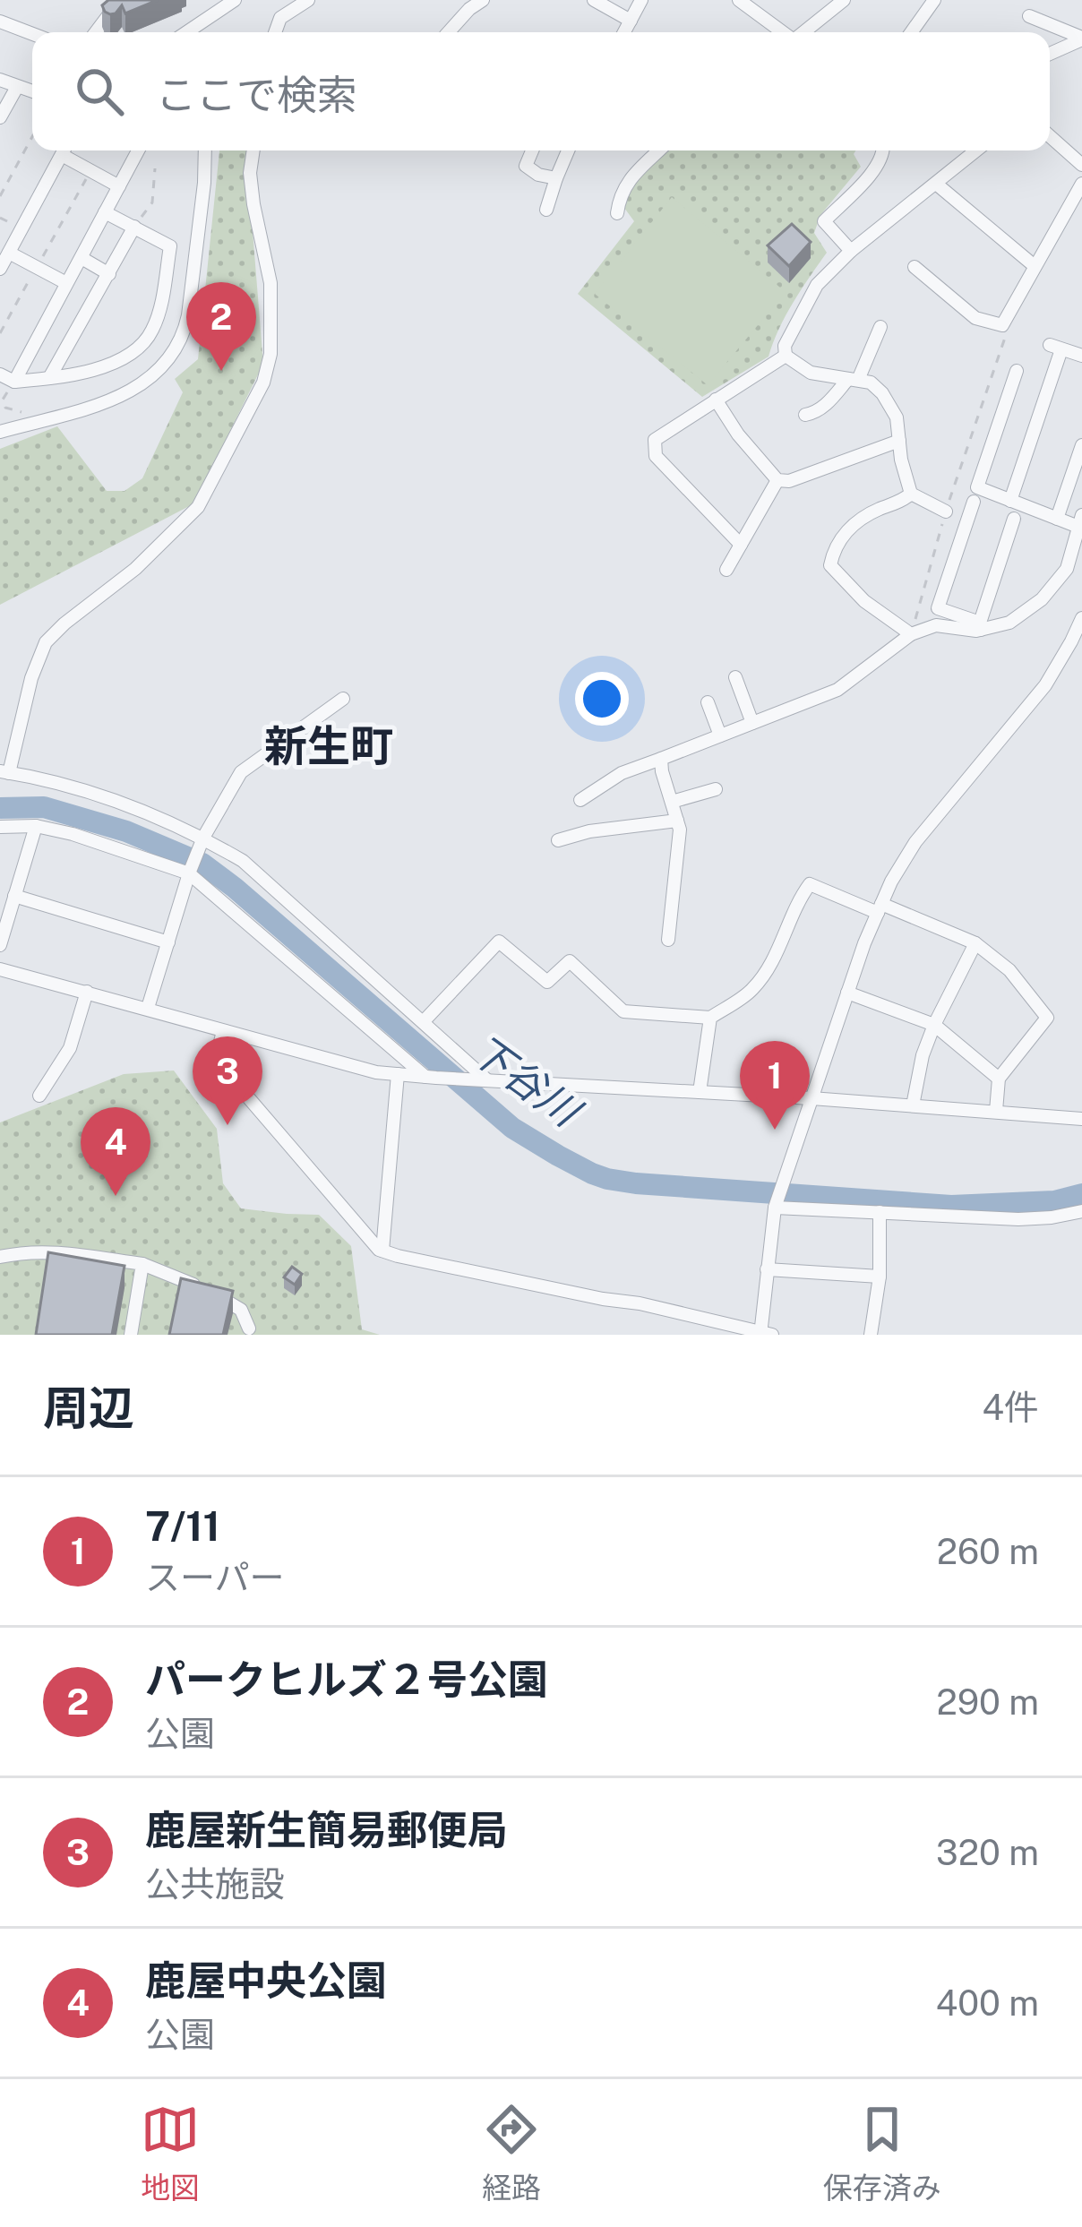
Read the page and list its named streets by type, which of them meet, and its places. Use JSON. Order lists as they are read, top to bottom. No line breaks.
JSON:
{"districts":["新生町"],"water":["下谷川"],"page":{"search":"ここで検索","pins":["2","3","1","4"],"heading":["周辺","4件"],"list":[{"mark":"1","name":"7/11","note":"スーパー","value":"260 m"},{"mark":"2","name":"パークヒルズ２号公園","note":"公園","value":"290 m"},{"mark":"3","name":"鹿屋新生簡易郵便局","note":"公共施設","value":"320 m"},{"mark":"4","name":"鹿屋中央公園","note":"公園","value":"400 m"}],"nav":["地図","経路","保存済み"]}}
